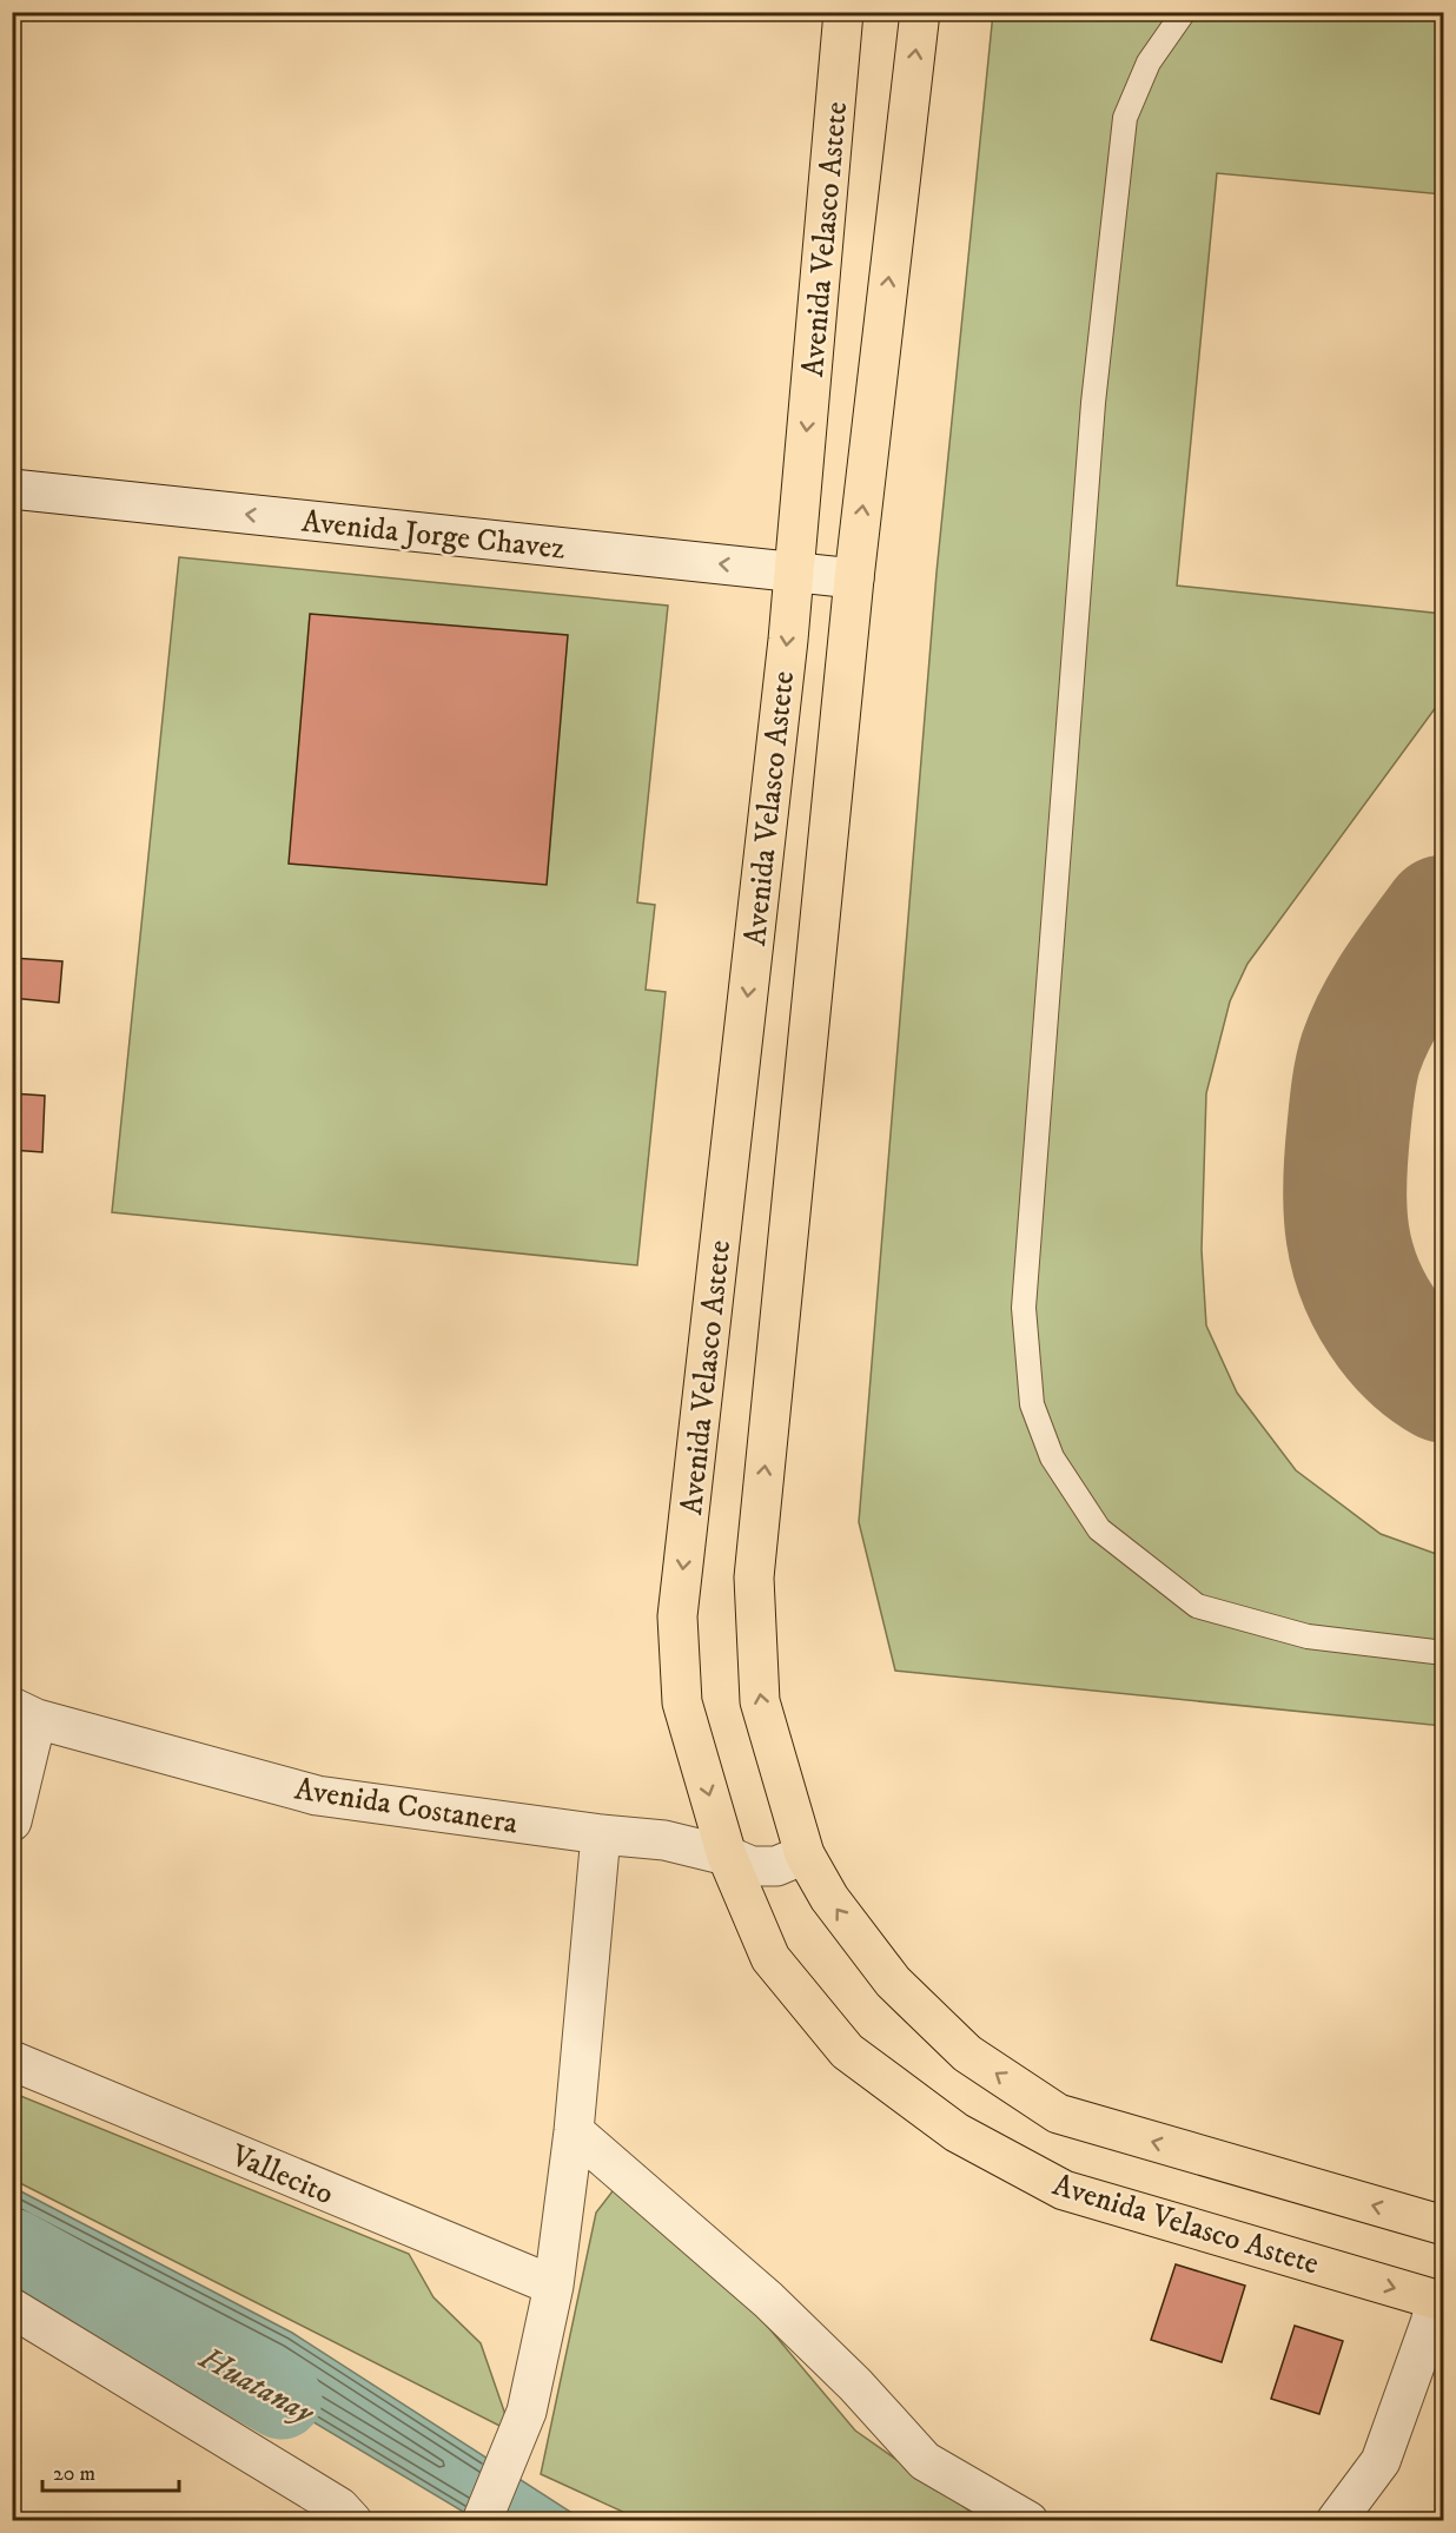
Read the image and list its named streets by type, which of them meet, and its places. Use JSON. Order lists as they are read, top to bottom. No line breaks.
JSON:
{"streets":{"highway":["Avenida Velasco Astete"],"street":["Avenida Jorge Chavez","Avenida Costanera","Vallecito"]},"crossings":[["Avenida Velasco Astete","Avenida Jorge Chavez"],["Avenida Velasco Astete","Avenida Costanera"]],"one_way":["Avenida Jorge Chavez"],"water":["Huatanay"],"scale_bar":"20 m"}
